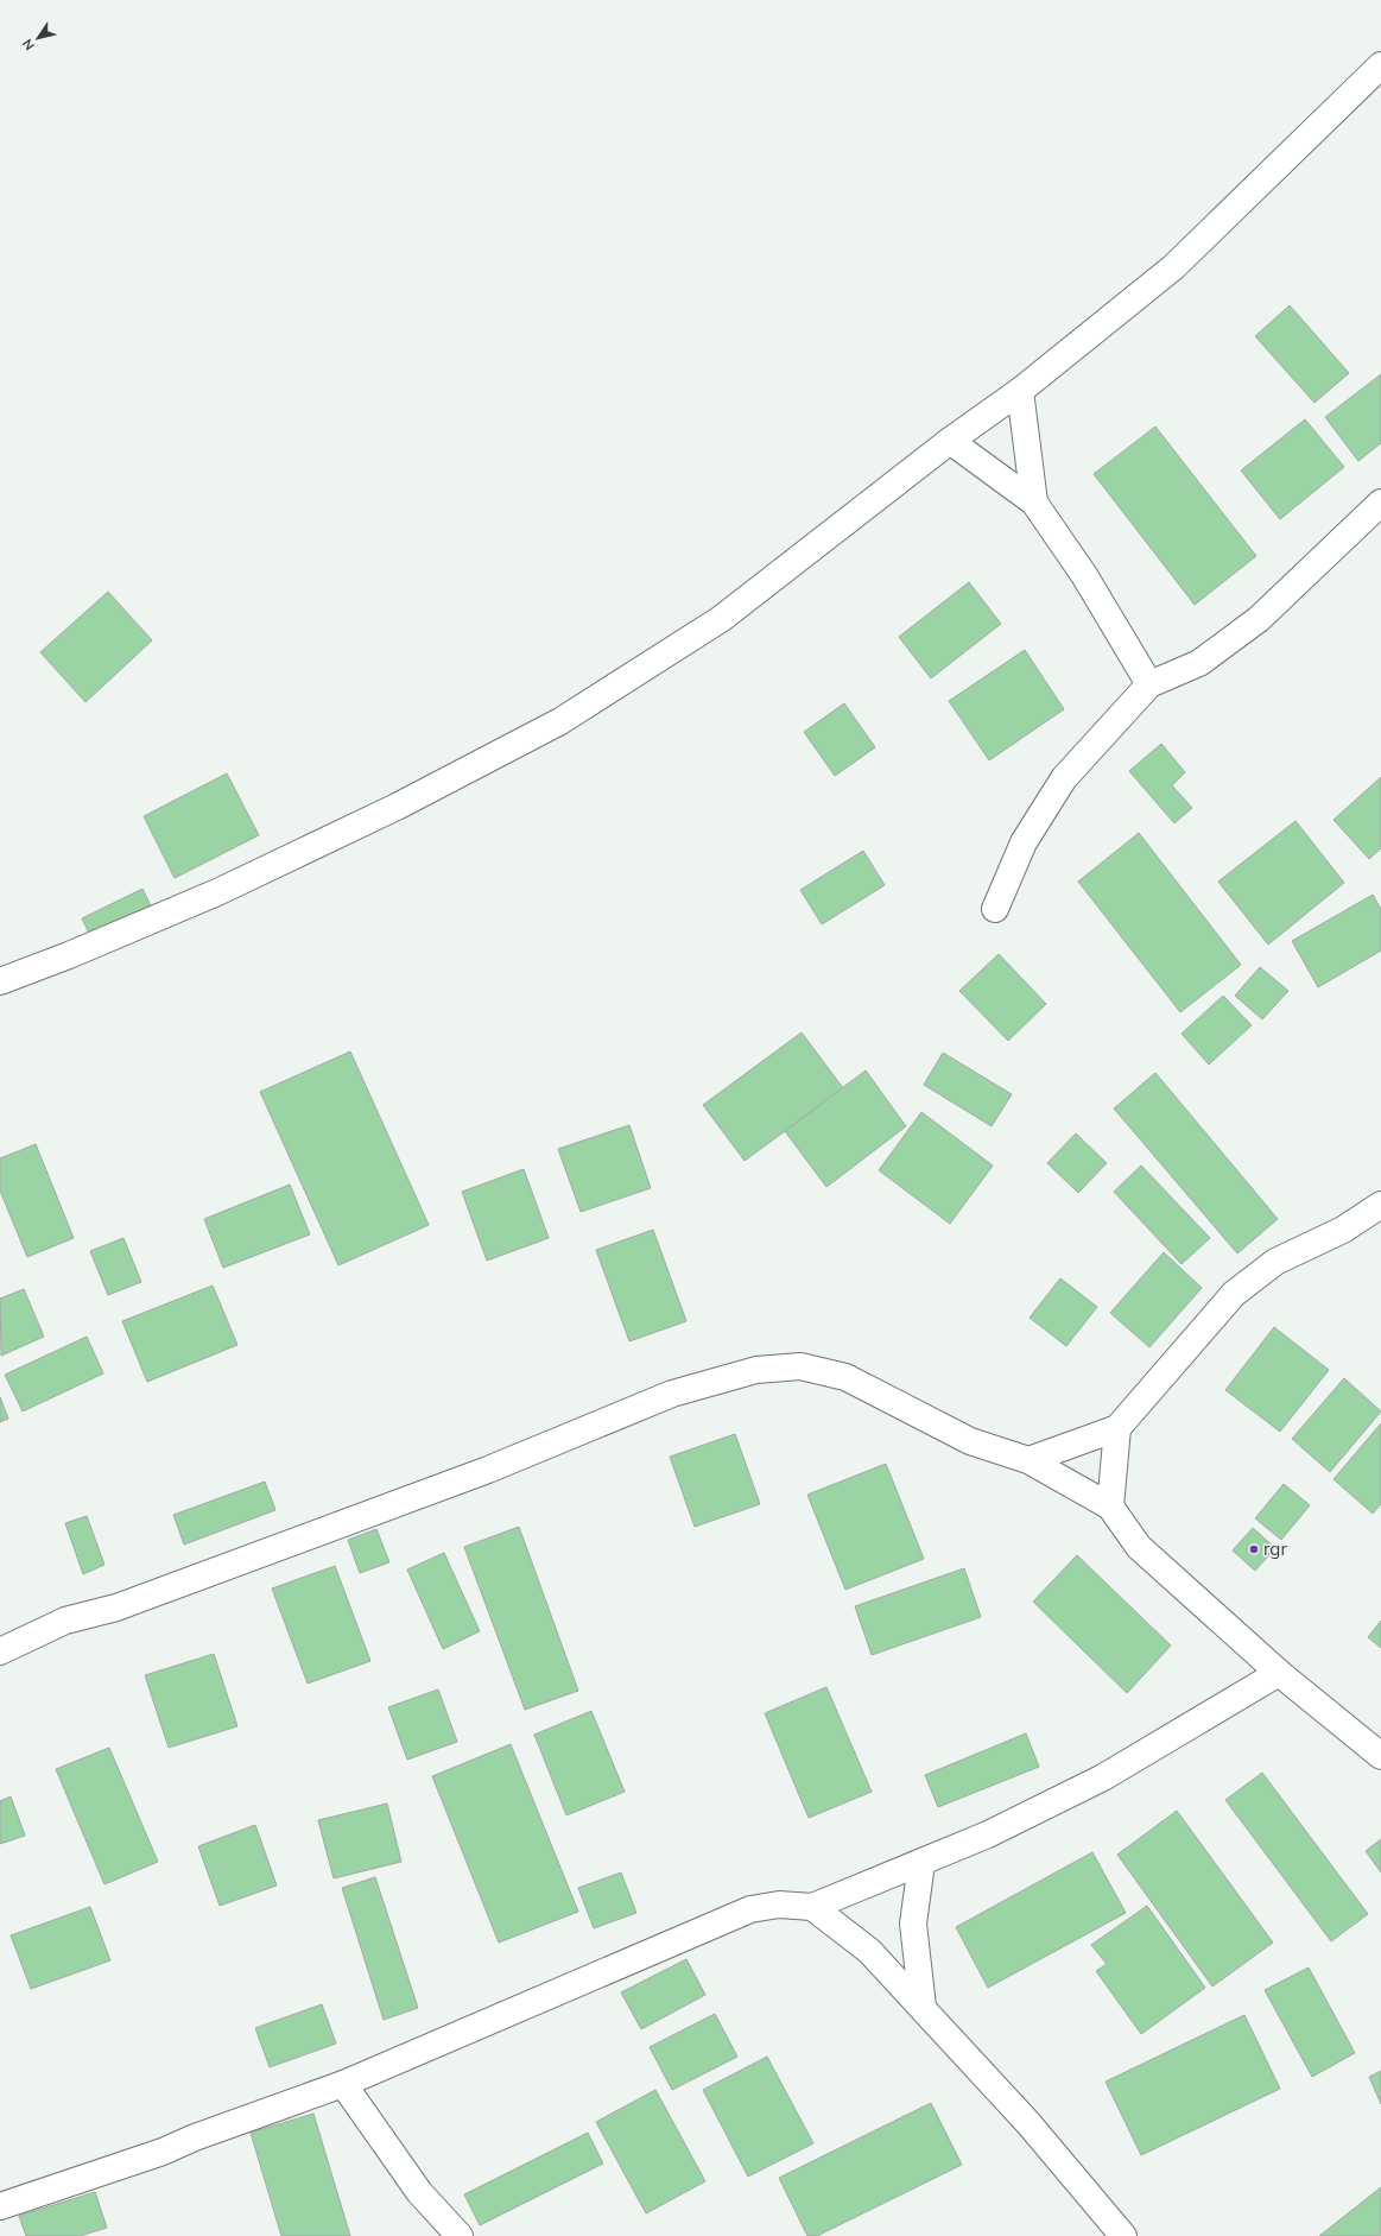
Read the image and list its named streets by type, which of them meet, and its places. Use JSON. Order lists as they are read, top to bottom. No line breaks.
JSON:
{"places":["rgr"],"north":"bottom left"}
